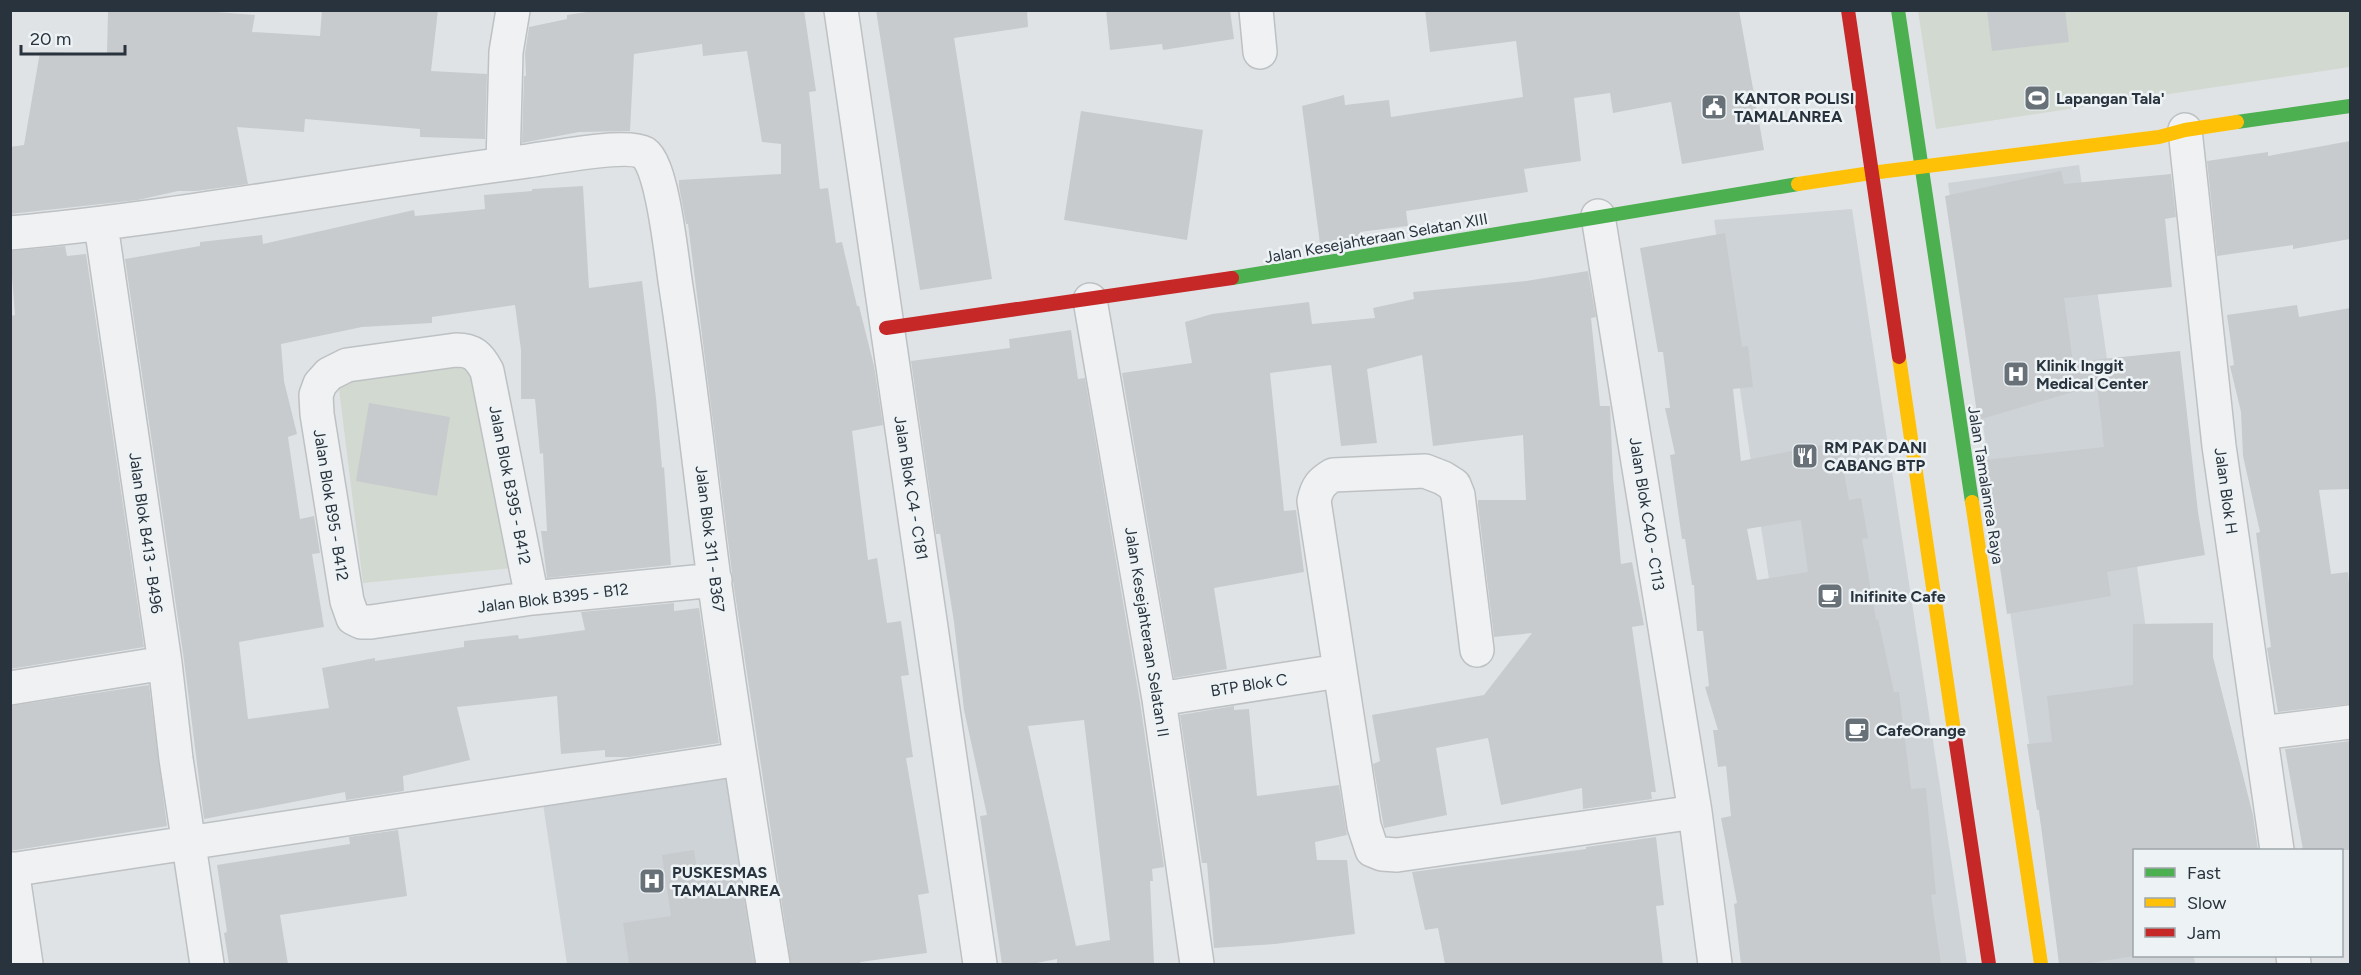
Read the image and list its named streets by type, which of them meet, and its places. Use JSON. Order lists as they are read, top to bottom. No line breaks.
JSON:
{"streets":{"main road":["Jalan Kesejahteraan Selatan XIII","Jalan Tamalanrea Raya"],"street":["Jalan Blok B395 - B412","Jalan Blok C4 - C181","Jalan Blok H","Jalan Blok B95 - B412","Jalan Blok C40 - C113","Jalan Blok B413 - B496","Jalan Blok 311 - B367","Jalan Blok B395 - B12","Jalan Kesejahteraan Selatan II","BTP Blok C"]},"crossings":[["Jalan Kesejahteraan Selatan XIII","Jalan Tamalanrea Raya"],["Jalan Kesejahteraan Selatan XIII","Jalan Blok C4 - C181"],["Jalan Kesejahteraan Selatan XIII","Jalan Blok H"],["Jalan Kesejahteraan Selatan XIII","Jalan Blok C40 - C113"],["Jalan Kesejahteraan Selatan XIII","Jalan Kesejahteraan Selatan II"],["Jalan Blok B395 - B412","Jalan Blok B95 - B412"],["Jalan Blok B395 - B412","Jalan Blok B395 - B12"],["Jalan Blok B95 - B412","Jalan Blok B395 - B12"],["Jalan Blok 311 - B367","Jalan Blok B395 - B12"],["Jalan Kesejahteraan Selatan II","BTP Blok C"]],"places":{"sports":["Lapangan Tala'"],"public building":["KANTOR POLISI TAMALANREA"],"hospital":["Klinik Inggit Medical Center","PUSKESMAS TAMALANREA"],"restaurant":["RM PAK DANI CABANG BTP"],"cafe":["Inifinite Cafe","CafeOrange"]},"legend":["Fast","Slow","Jam"],"scale_bar":"20 m"}
